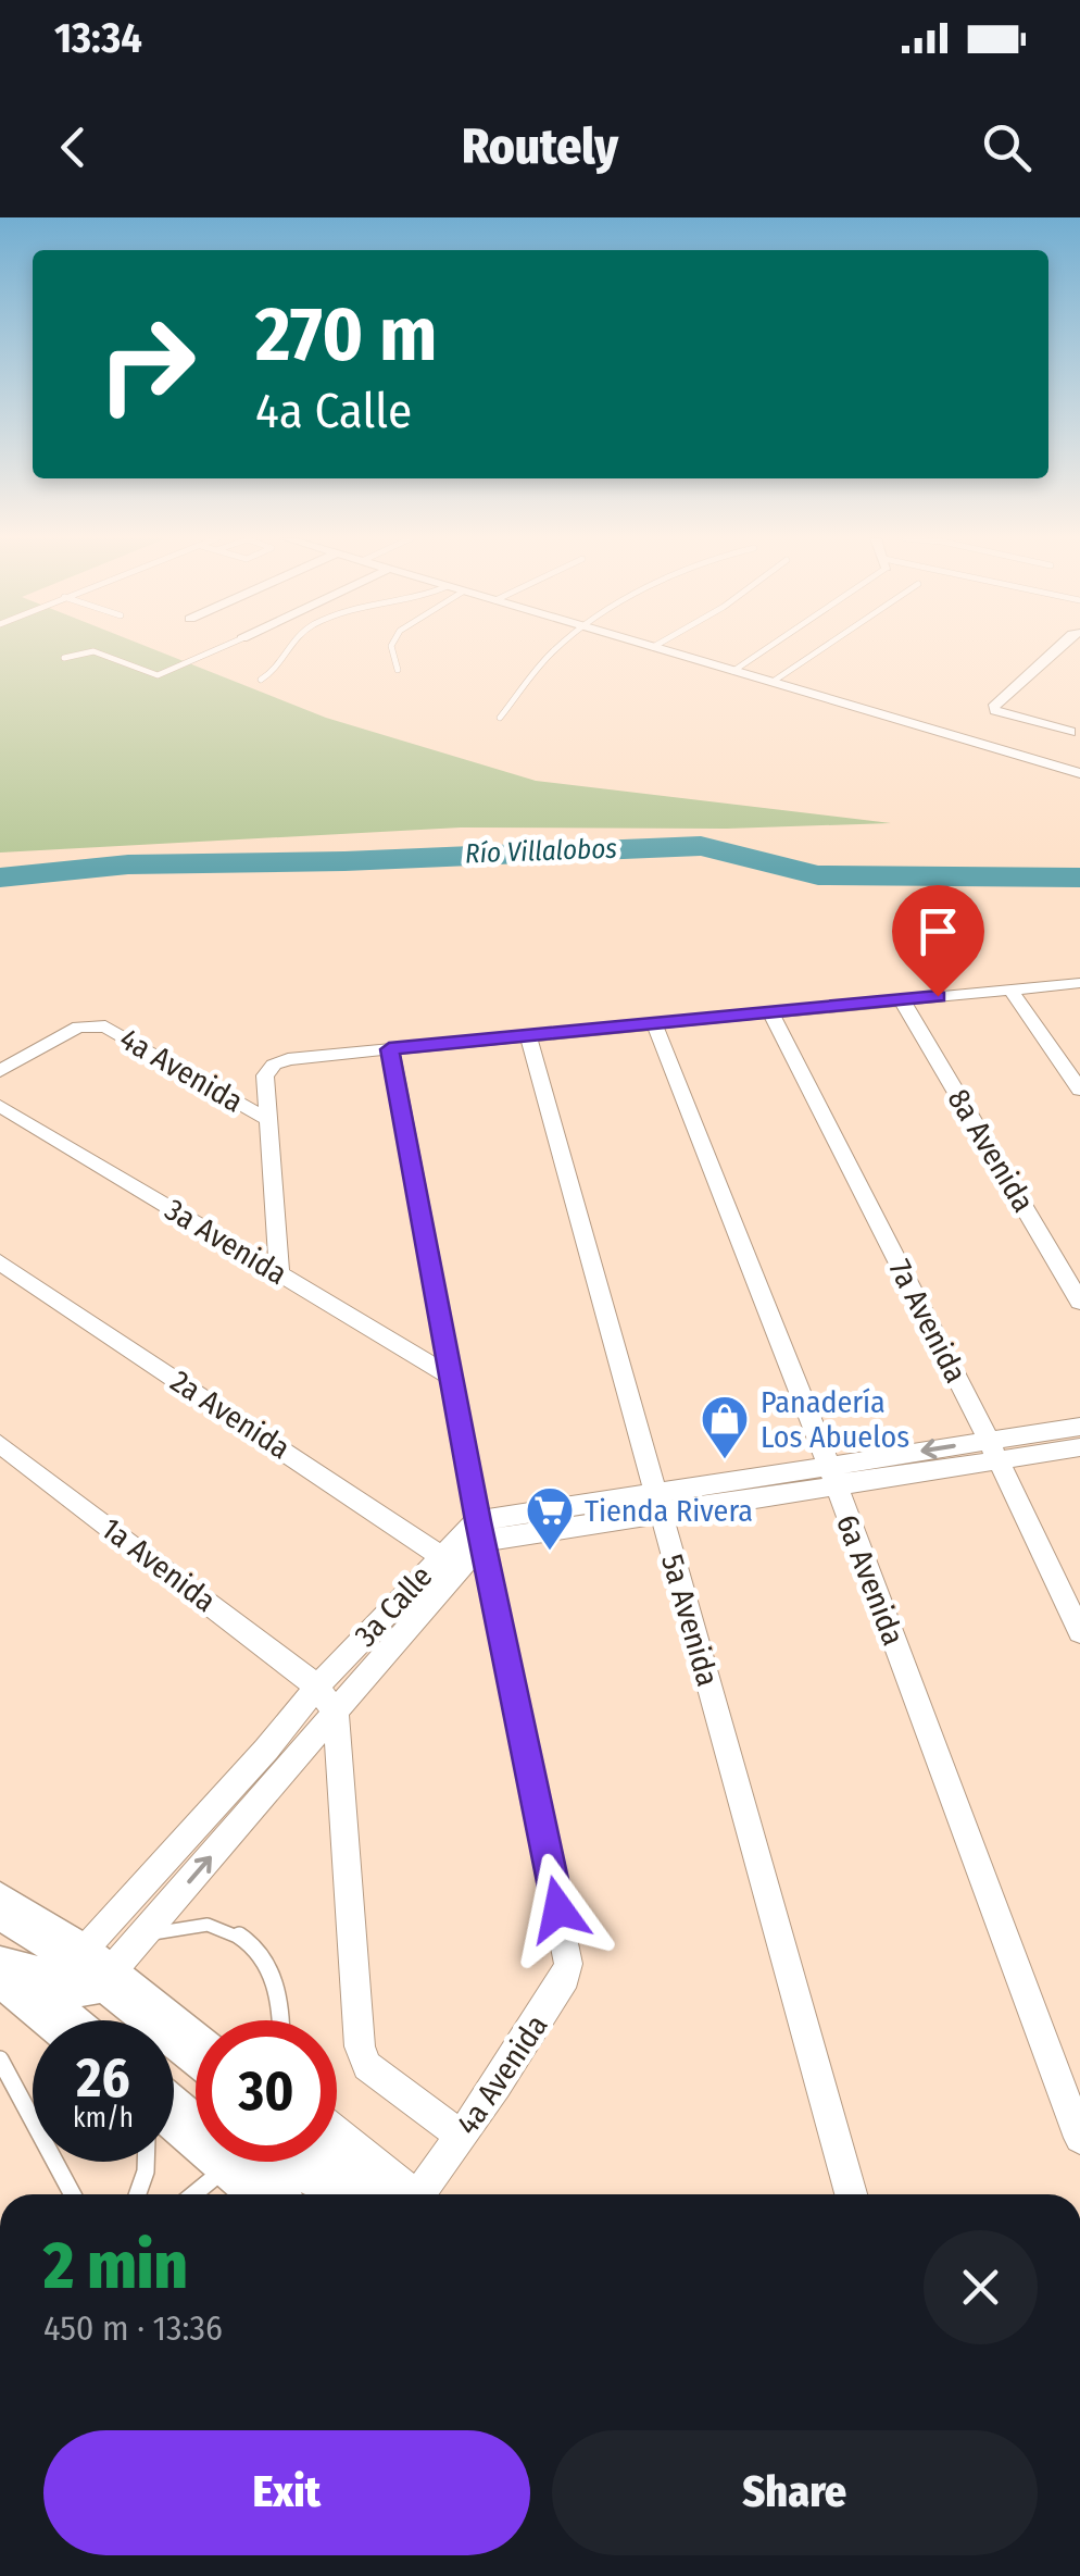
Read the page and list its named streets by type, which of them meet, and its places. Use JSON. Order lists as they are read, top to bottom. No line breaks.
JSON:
{"streets":{"street":["4a Avenida","8a Avenida","3a Avenida","7a Avenida","2a Avenida","1a Avenida","6a Avenida","3a Calle","5a Avenida"]},"crossings":[["4a Avenida","3a Avenida"],["4a Avenida","3a Calle"],["2a Avenida","3a Calle"],["1a Avenida","3a Calle"]],"water":["Río Villalobos"],"places":{"shop":["Panadería Los Abuelos"],"supermarket":["Tienda Rivera"]},"page":{"status":"13:34","header":"Routely","turn":["270 m","4a Calle"],"speed":"26 km/h","limit":"30","heading":["2 min","450 m · 13:36"],"buttons":["Exit","Share"]}}
